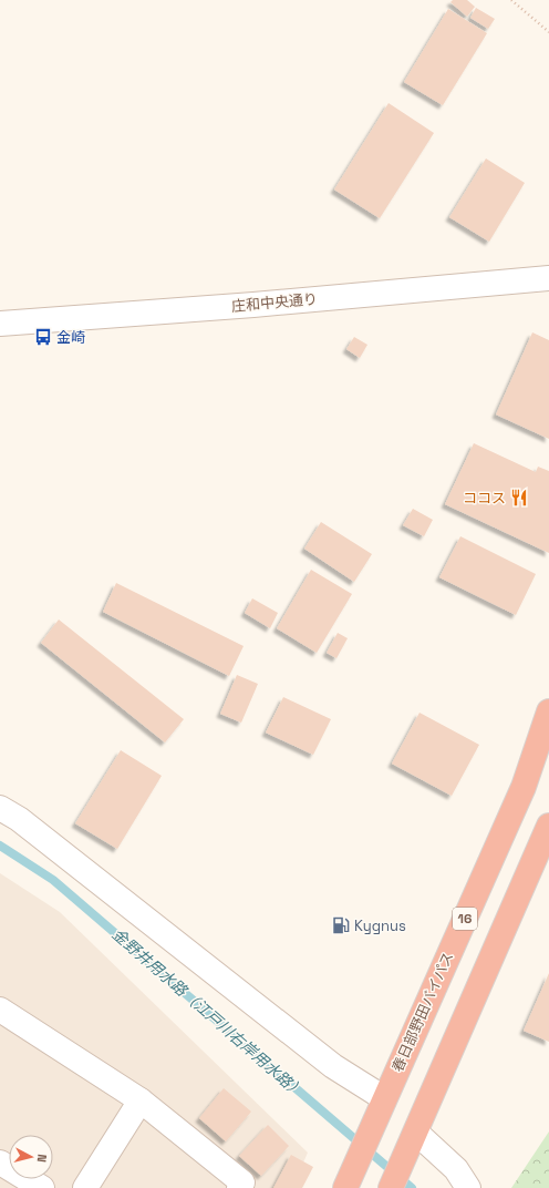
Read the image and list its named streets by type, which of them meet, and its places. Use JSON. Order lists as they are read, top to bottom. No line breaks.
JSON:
{"streets":{"highway":["16","春日部野田バイパス"],"street":["庄和中央通り"]},"water":["金野井用水路（江戸川右岸用水路）"],"places":{"bus stop":["金崎"],"restaurant":["ココス"],"fuel station":["Kygnus"]},"north":"right"}
